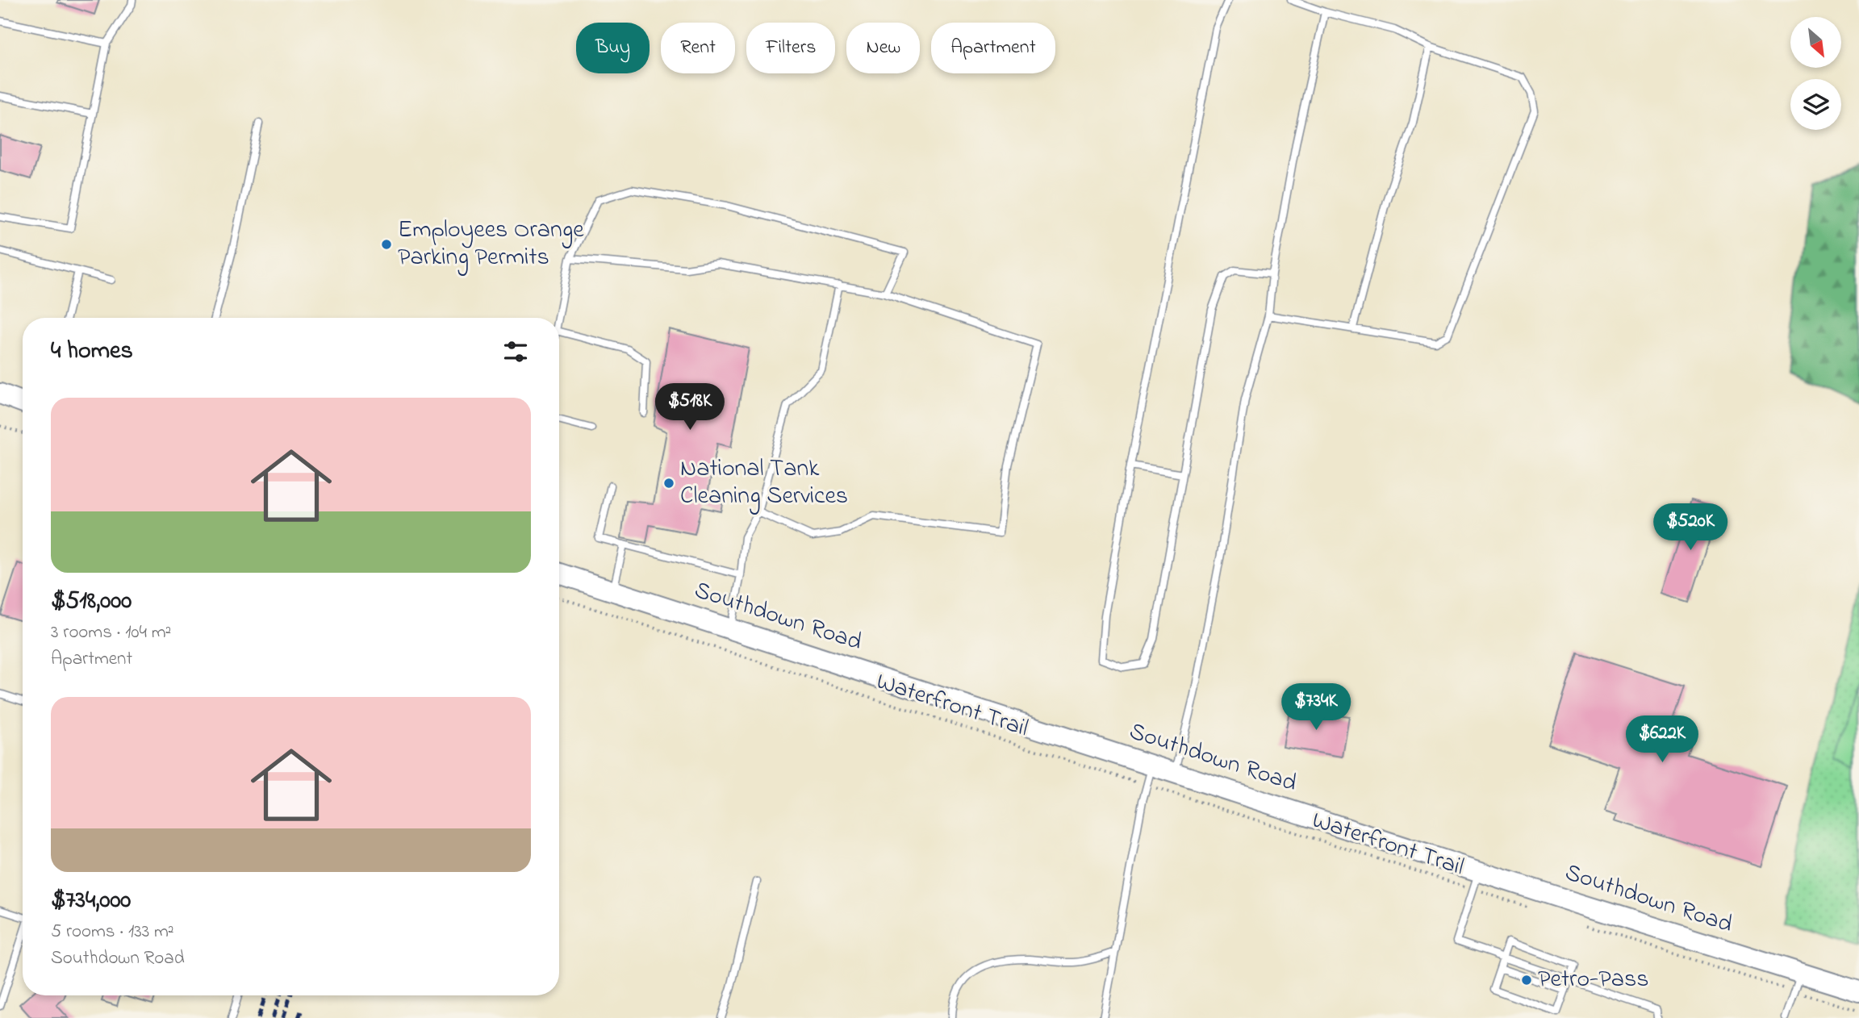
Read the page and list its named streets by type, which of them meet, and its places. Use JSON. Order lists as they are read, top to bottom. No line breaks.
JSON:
{"streets":{"main road":["Southdown Road"],"path":["Waterfront Trail"]},"crossings":[["Southdown Road","Waterfront Trail"]],"places":["Employees Orange Parking Permits","National Tank Cleaning Services","Petro-Pass"],"north":"bottom right","page":{"chip":["Buy","Rent","Filters","New","Apartment"],"heading":"4 homes","price":["$518K","$520K","$734K","$622K"],"list":[{"name":"$518,000","note":"3 rooms · 104 m² · Apartment"},{"name":"$734,000","note":"5 rooms · 133 m² · Southdown Road"}]}}
